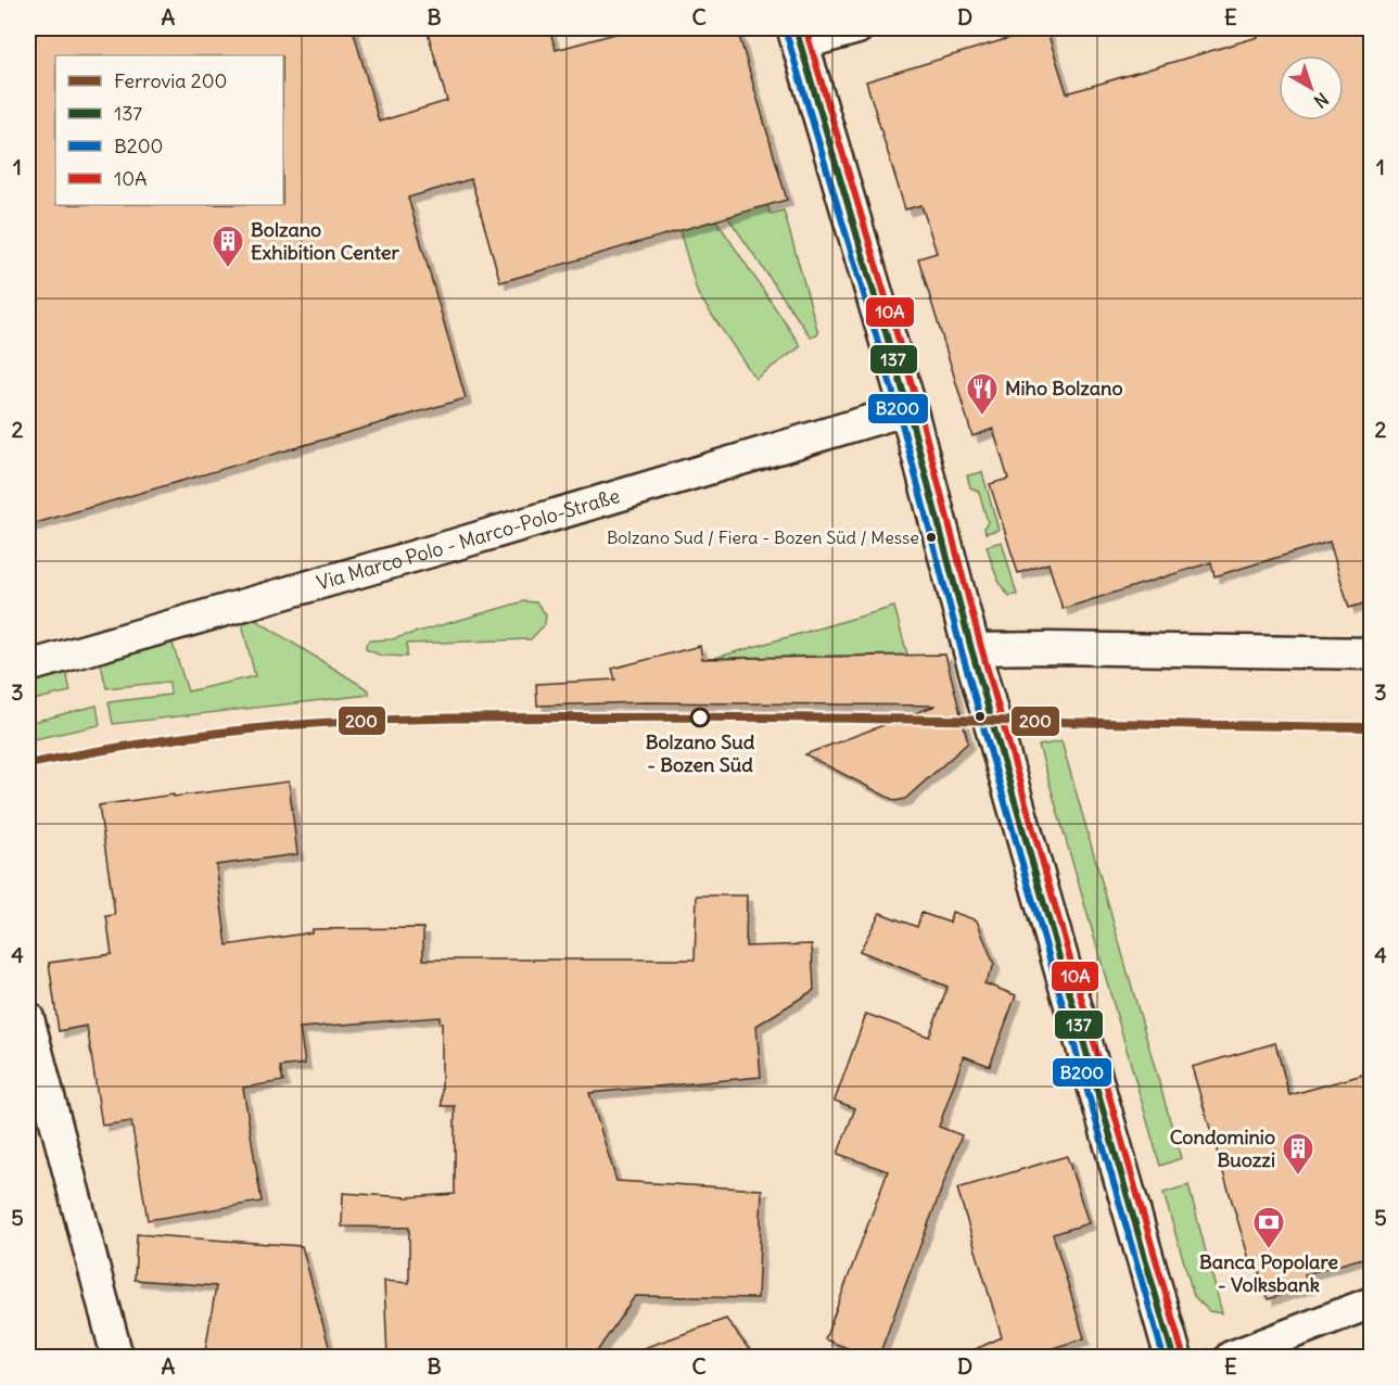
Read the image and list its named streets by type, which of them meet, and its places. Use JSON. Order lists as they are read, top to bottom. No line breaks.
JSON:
{"streets":{"street":["Via Marco Polo - Marco-Polo-Straße"]},"places":{"building":["Bolzano Exhibition Center","Condominio Buozzi"],"restaurant":["Miho Bolzano"],"other":["Bolzano Sud / Fiera - Bozen Süd / Messe","Bolzano Sud - Bozen Süd"],"bank":["Banca Popolare - Volksbank"]},"lines":["transit line 137","transit line 10A","transit line B200","rail line 200"],"legend":["Ferrovia 200","137","B200","10A"],"north":"bottom right","grid":{"columns":["A","B","C","D","E"],"rows":["1","2","3","4","5"]}}
